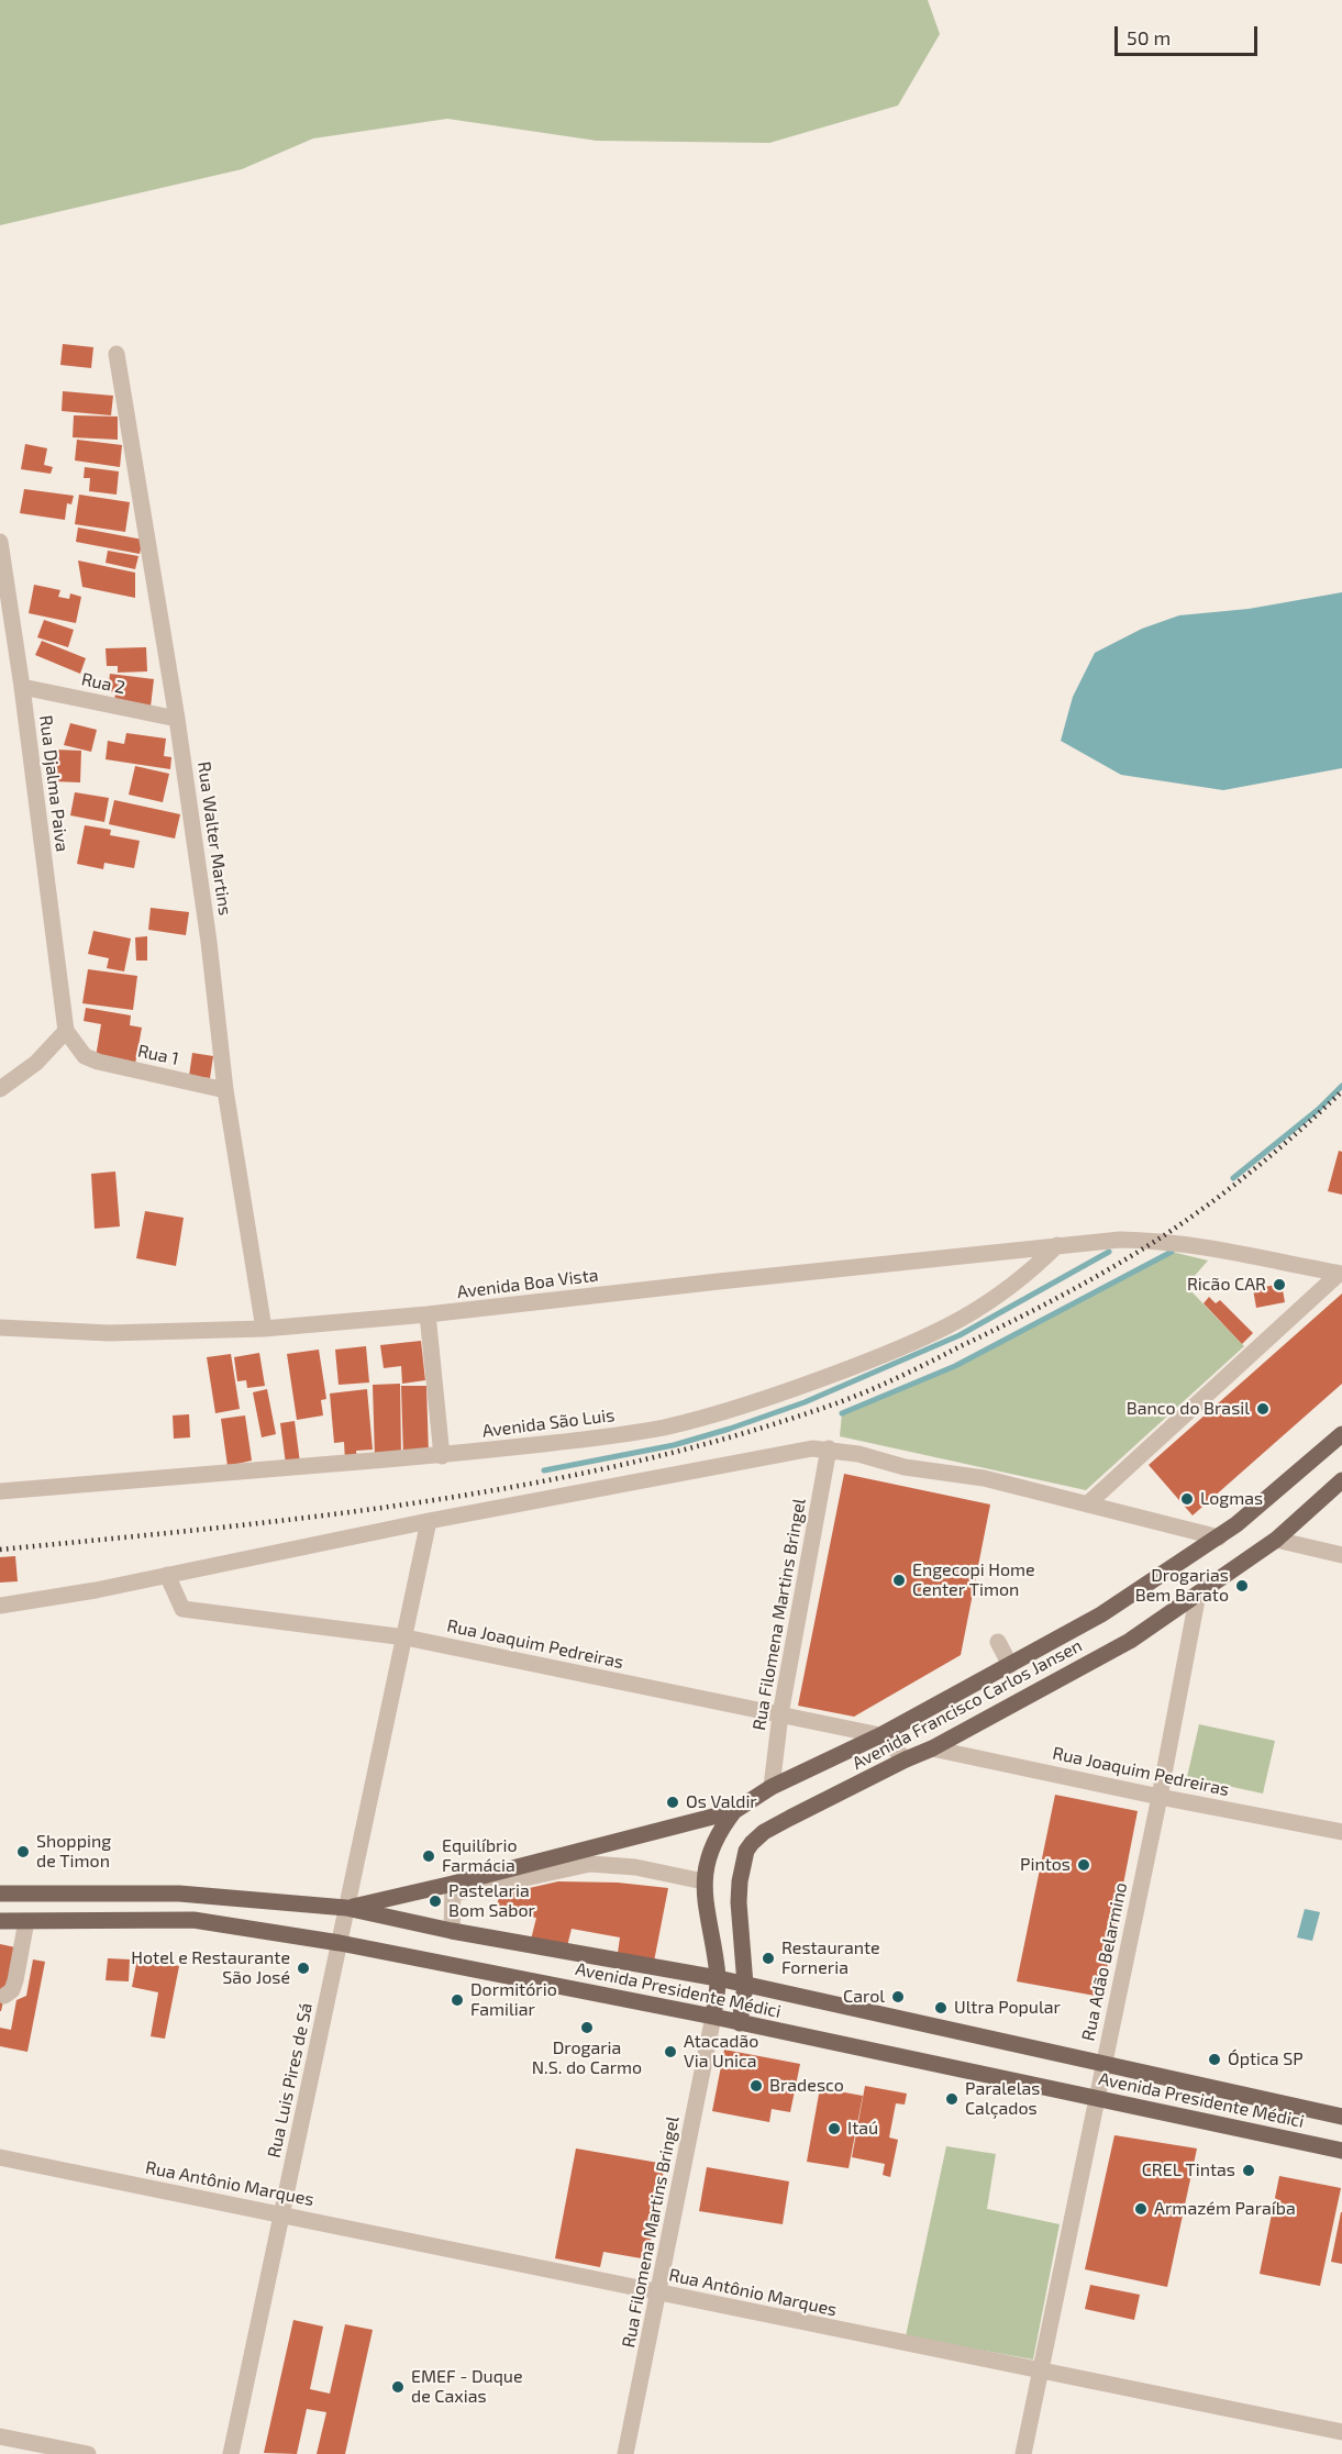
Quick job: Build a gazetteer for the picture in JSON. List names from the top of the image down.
{
  "streets": {
    "main road": ["Avenida Francisco Carlos Jansen", "Avenida Presidente Médici"],
    "street": [
      "Rua 2",
      "Rua Djalma Paiva",
      "Rua Walter Martins",
      "Rua 1",
      "Avenida Boa Vista",
      "Avenida São Luis",
      "Rua Filomena Martins Bringel",
      "Rua Joaquim Pedreiras",
      "Rua Adão Belarmino",
      "Rua Luis Pires de Sá",
      "Rua Antônio Marques"
    ]
  },
  "crossings": [
    ["Rua 2", "Rua Djalma Paiva"],
    ["Rua 2", "Rua Walter Martins"],
    ["Rua Djalma Paiva", "Rua 1"],
    ["Rua Walter Martins", "Rua 1"],
    ["Rua Walter Martins", "Avenida Boa Vista"],
    ["Avenida Boa Vista", "Avenida São Luis"],
    ["Rua Filomena Martins Bringel", "Rua Joaquim Pedreiras"],
    ["Rua Filomena Martins Bringel", "Avenida Francisco Carlos Jansen"],
    ["Rua Filomena Martins Bringel", "Avenida Presidente Médici"],
    ["Rua Filomena Martins Bringel", "Rua Antônio Marques"],
    ["Rua Joaquim Pedreiras", "Avenida Francisco Carlos Jansen"],
    ["Rua Joaquim Pedreiras", "Rua Adão Belarmino"],
    ["Rua Joaquim Pedreiras", "Rua Luis Pires de Sá"],
    ["Avenida Francisco Carlos Jansen", "Rua Adão Belarmino"],
    ["Avenida Francisco Carlos Jansen", "Avenida Presidente Médici"],
    ["Avenida Francisco Carlos Jansen", "Rua Luis Pires de Sá"],
    ["Rua Adão Belarmino", "Avenida Presidente Médici"],
    ["Rua Adão Belarmino", "Rua Antônio Marques"],
    ["Avenida Presidente Médici", "Rua Luis Pires de Sá"],
    ["Rua Luis Pires de Sá", "Rua Antônio Marques"]
  ],
  "places": [
    "Ricão CAR",
    "Banco do Brasil",
    "Logmas",
    "Engecopi Home Center Timon",
    "Drogarias Bem Barato",
    "Os Valdir",
    "Shopping de Timon",
    "Equilíbrio Farmácia",
    "Pintos",
    "Pastelaria Bom Sabor",
    "Restaurante Forneria",
    "Hotel e Restaurante São José",
    "Carol",
    "Dormitório Familiar",
    "Ultra Popular",
    "Drogaria N.S. do Carmo",
    "Atacadão Via Unica",
    "Óptica SP",
    "Bradesco",
    "Paralelas Calçados",
    "Itaú",
    "CREL Tintas",
    "Armazém Paraíba",
    "EMEF - Duque de Caxias"
  ],
  "scale_bar": "50 m"
}
